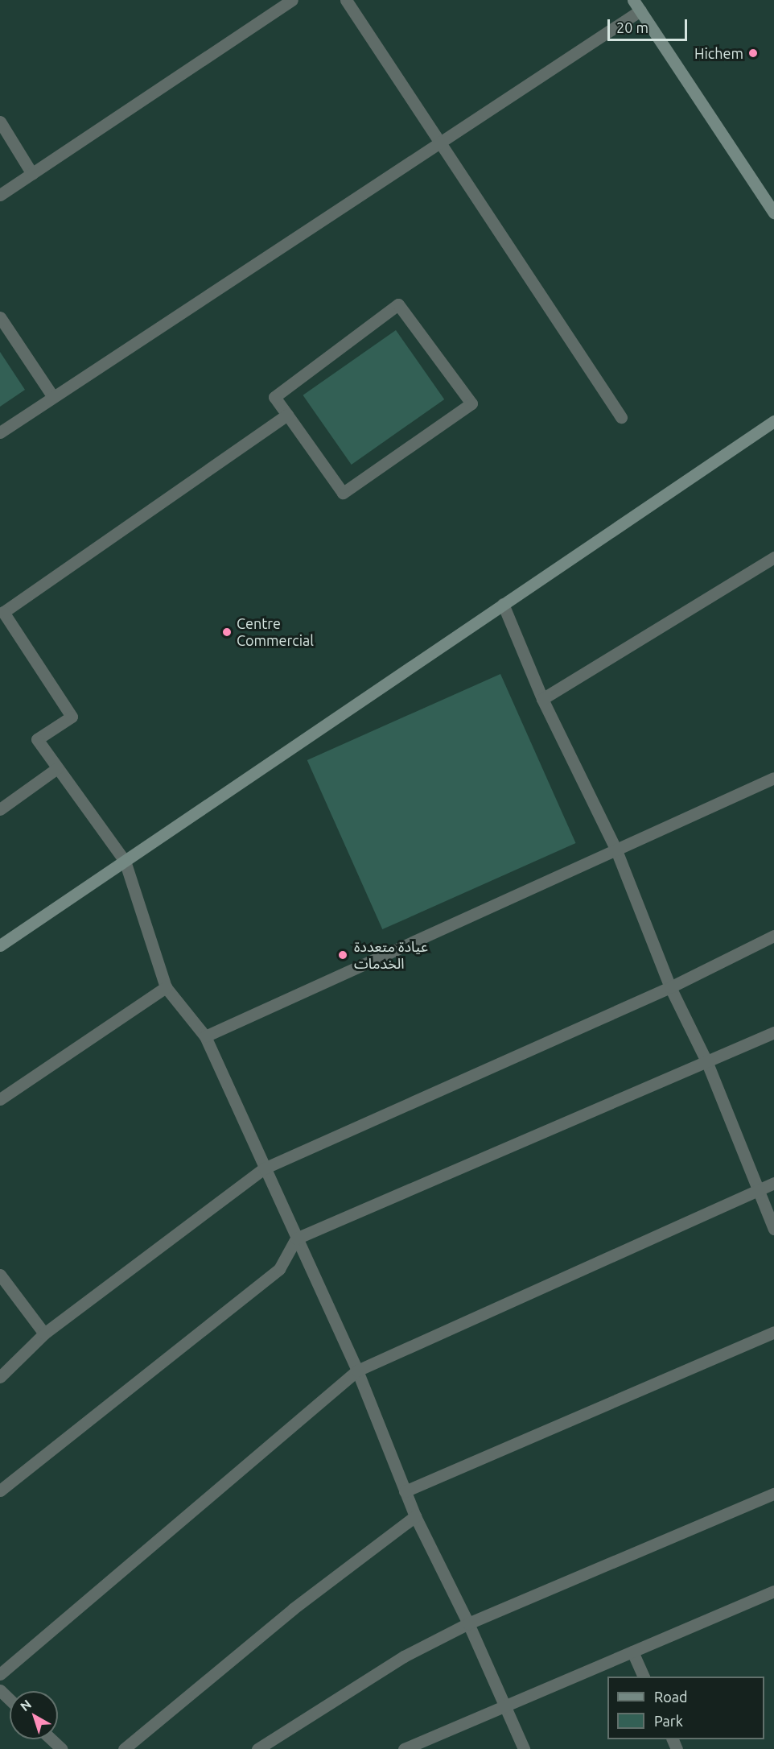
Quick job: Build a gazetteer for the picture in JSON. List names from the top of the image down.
{
  "places": ["Hichem", "Centre Commercial", "عيادة متعددة الخدمات"],
  "legend": ["Road", "Park"],
  "scale_bar": "20 m",
  "north": "top left"
}
